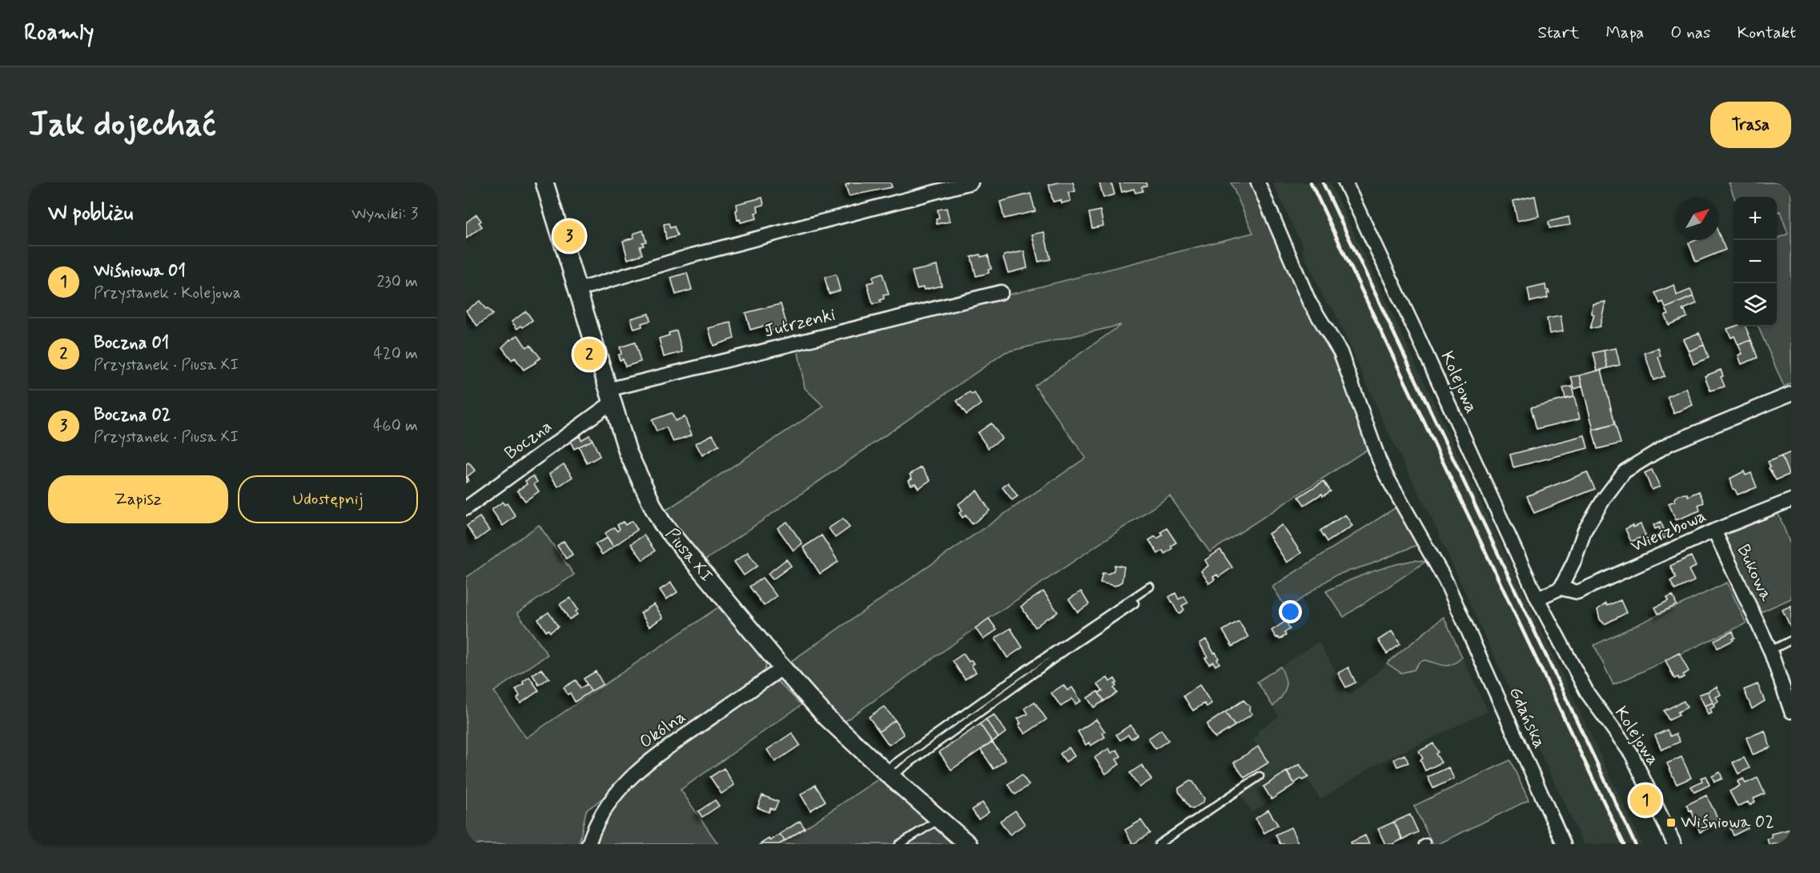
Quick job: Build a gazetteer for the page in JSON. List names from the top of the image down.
{
  "streets": {
    "street": [
      "Jutrzenki",
      "Kolejowa",
      "Boczna",
      "Wierzbowa",
      "Piusa XI",
      "Bukowa",
      "Gdańska",
      "Okólna"
    ]
  },
  "crossings": [
    ["Jutrzenki", "Boczna"],
    ["Jutrzenki", "Piusa XI"],
    ["Boczna", "Piusa XI"],
    ["Wierzbowa", "Bukowa"],
    ["Piusa XI", "Okólna"]
  ],
  "places": {
    "transit": ["Wiśniowa 02"]
  },
  "north": "top right",
  "page": {
    "header": "Roamly",
    "nav": [
      "Start",
      "Mapa",
      "O nas",
      "Kontakt"
    ],
    "buttons": [
      "Trasa",
      ["Zapisz", "Udostępnij"]
    ],
    "title": "Jak dojechać",
    "heading": ["W pobliżu", "Wyniki: 3"],
    "map_buttons": ["+", "−"],
    "pins": ["3", "2", "1"],
    "list": [
      {
        "mark": "1",
        "name": "Wiśniowa 01",
        "note": "Przystanek · Kolejowa",
        "value": "230 m"
      },
      {
        "mark": "2",
        "name": "Boczna 01",
        "note": "Przystanek · Piusa XI",
        "value": "420 m"
      },
      {
        "mark": "3",
        "name": "Boczna 02",
        "note": "Przystanek · Piusa XI",
        "value": "460 m"
      }
    ]
  }
}
